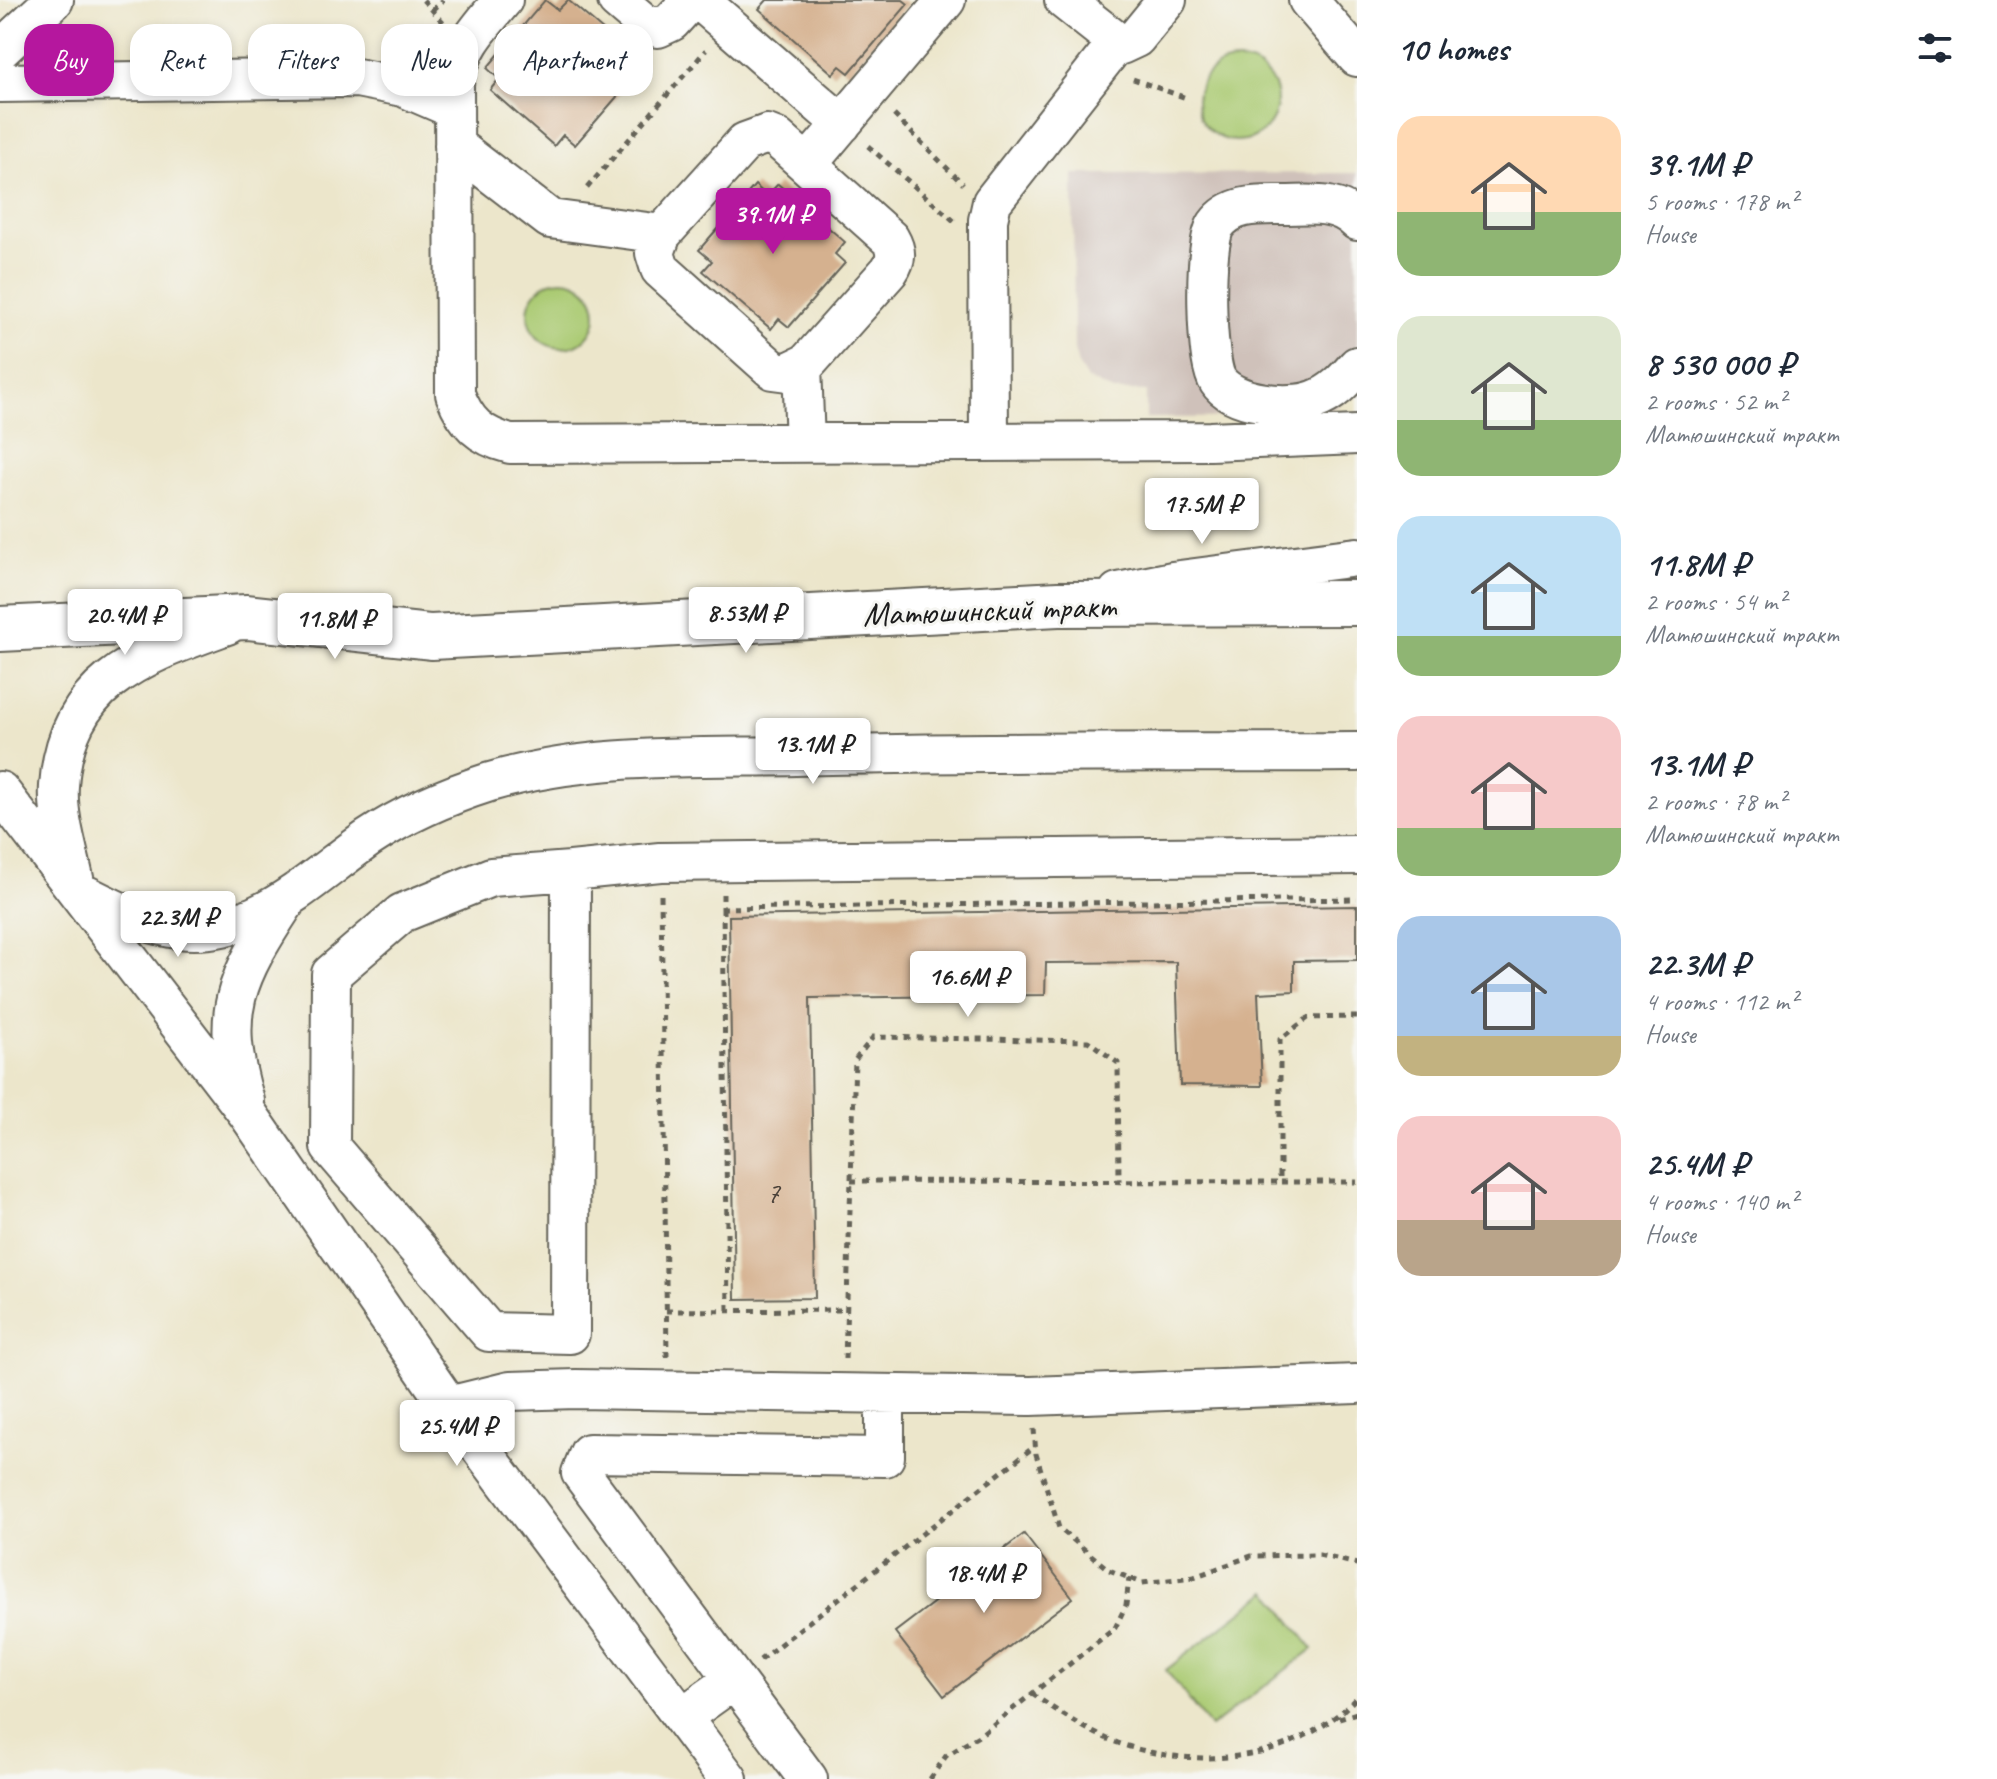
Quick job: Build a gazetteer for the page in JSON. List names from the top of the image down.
{
  "streets": {
    "main road": ["Матюшинский тракт"]
  },
  "house_numbers": ["7"],
  "page": {
    "heading": "10 homes",
    "chip": [
      "Buy",
      "Rent",
      "Filters",
      "New",
      "Apartment"
    ],
    "list": [
      {
        "name": "39.1M ₽",
        "note": "5 rooms · 178 m² · House"
      },
      {
        "name": "8 530 000 ₽",
        "note": "2 rooms · 52 m² · Матюшинский тракт"
      },
      {
        "name": "11.8M ₽",
        "note": "2 rooms · 54 m² · Матюшинский тракт"
      },
      {
        "name": "13.1M ₽",
        "note": "2 rooms · 78 m² · Матюшинский тракт"
      },
      {
        "name": "22.3M ₽",
        "note": "4 rooms · 112 m² · House"
      },
      {
        "name": "25.4M ₽",
        "note": "4 rooms · 140 m² · House"
      }
    ],
    "price": [
      "39.1M ₽",
      "17.5M ₽",
      "8.53M ₽",
      "20.4M ₽",
      "11.8M ₽",
      "13.1M ₽",
      "22.3M ₽",
      "16.6M ₽",
      "25.4M ₽",
      "18.4M ₽"
    ]
  }
}
